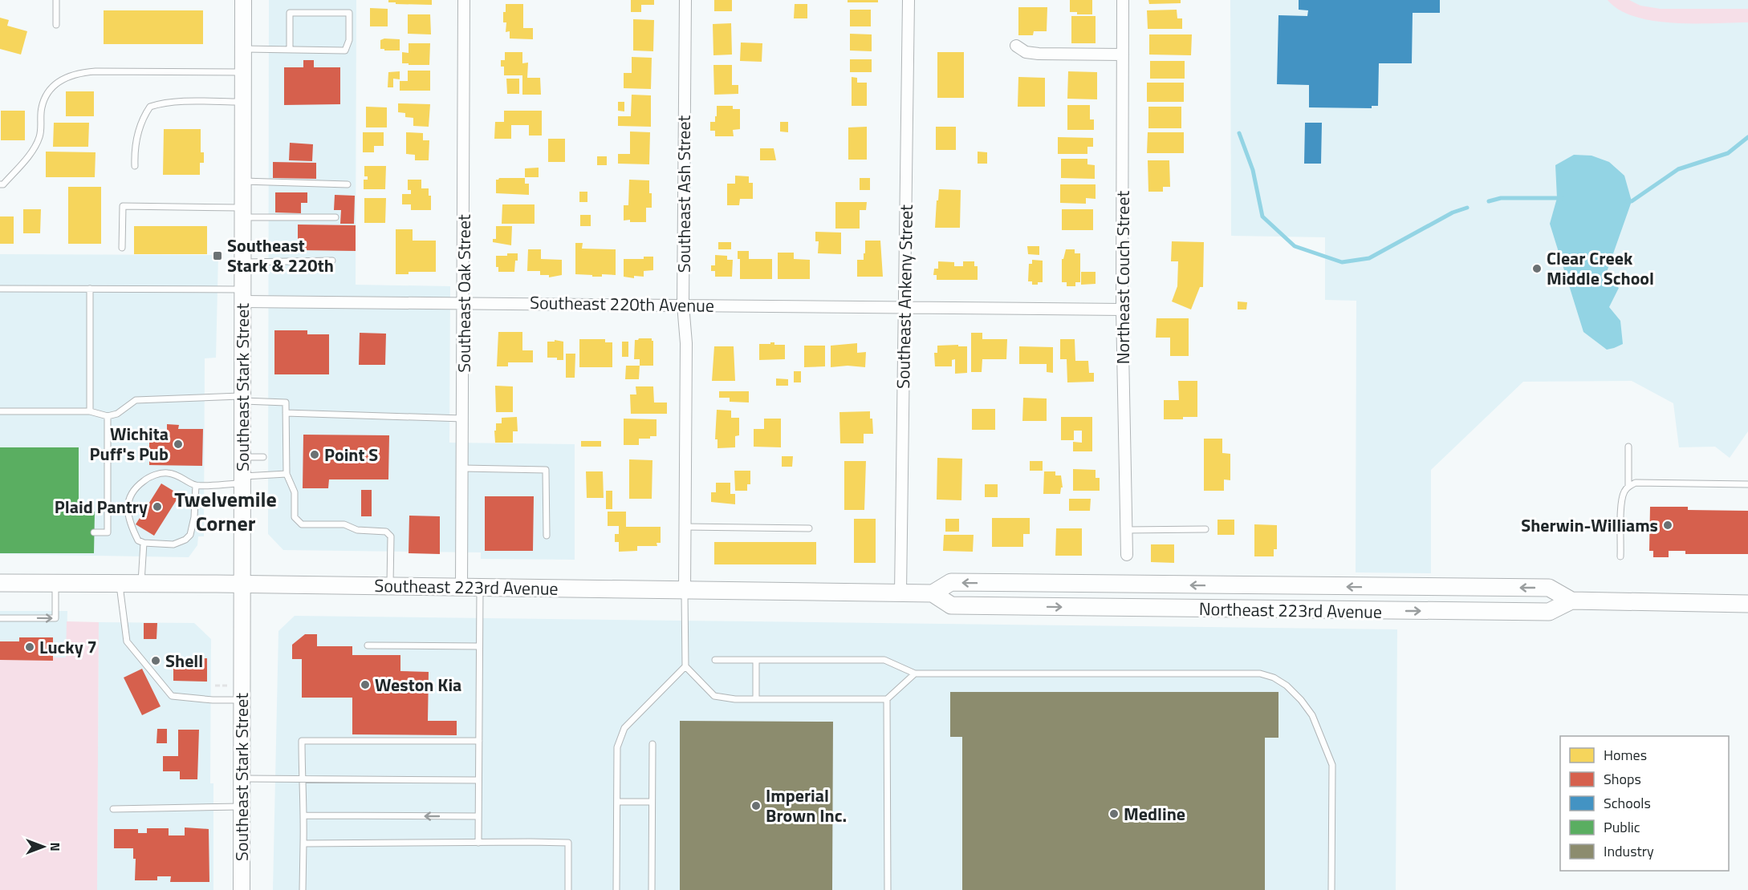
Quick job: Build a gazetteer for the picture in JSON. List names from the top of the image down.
{
  "streets": {
    "main road": ["Southeast Stark Street", "Southeast 223rd Avenue", "Northeast 223rd Avenue"],
    "street": [
      "Southeast Ash Street",
      "Northeast Couch Street",
      "Southeast Oak Street",
      "Southeast Ankeny Street",
      "Southeast 220th Avenue"
    ]
  },
  "crossings": [
    ["Southeast Ash Street", "Southeast 220th Avenue"],
    ["Southeast Ash Street", "Southeast 223rd Avenue"],
    ["Northeast Couch Street", "Southeast 220th Avenue"],
    ["Southeast Oak Street", "Southeast 220th Avenue"],
    ["Southeast Oak Street", "Southeast 223rd Avenue"],
    ["Southeast Ankeny Street", "Southeast 220th Avenue"],
    ["Southeast Ankeny Street", "Southeast 223rd Avenue"],
    ["Southeast 220th Avenue", "Southeast Stark Street"],
    ["Southeast Stark Street", "Southeast 223rd Avenue"],
    ["Southeast 223rd Avenue", "Northeast 223rd Avenue"]
  ],
  "districts": ["Twelvemile Corner"],
  "places": {
    "transit": ["Southeast Stark & 220th"],
    "other": [
      "Clear Creek Middle School",
      "Wichita Puff's Pub",
      "Point S",
      "Plaid Pantry",
      "Sherwin-Williams",
      "Lucky 7",
      "Shell",
      "Weston Kia",
      "Imperial Brown Inc.",
      "Medline"
    ]
  },
  "legend": [
    "Homes",
    "Shops",
    "Schools",
    "Public",
    "Industry"
  ],
  "north": "right"
}
